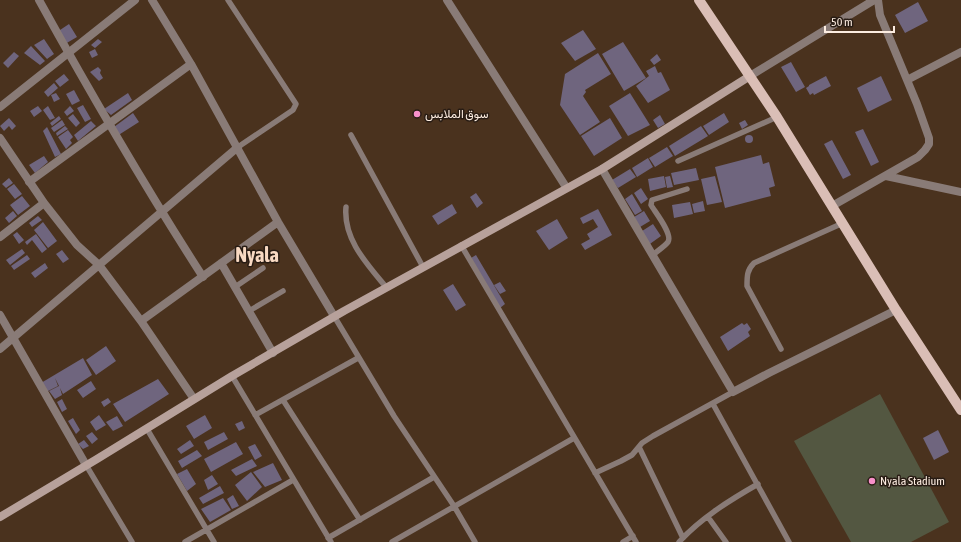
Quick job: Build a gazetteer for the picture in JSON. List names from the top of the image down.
{
  "districts": ["Nyala"],
  "places": ["سوق الملابس", "Nyala Stadium"],
  "scale_bar": "50 m"
}
